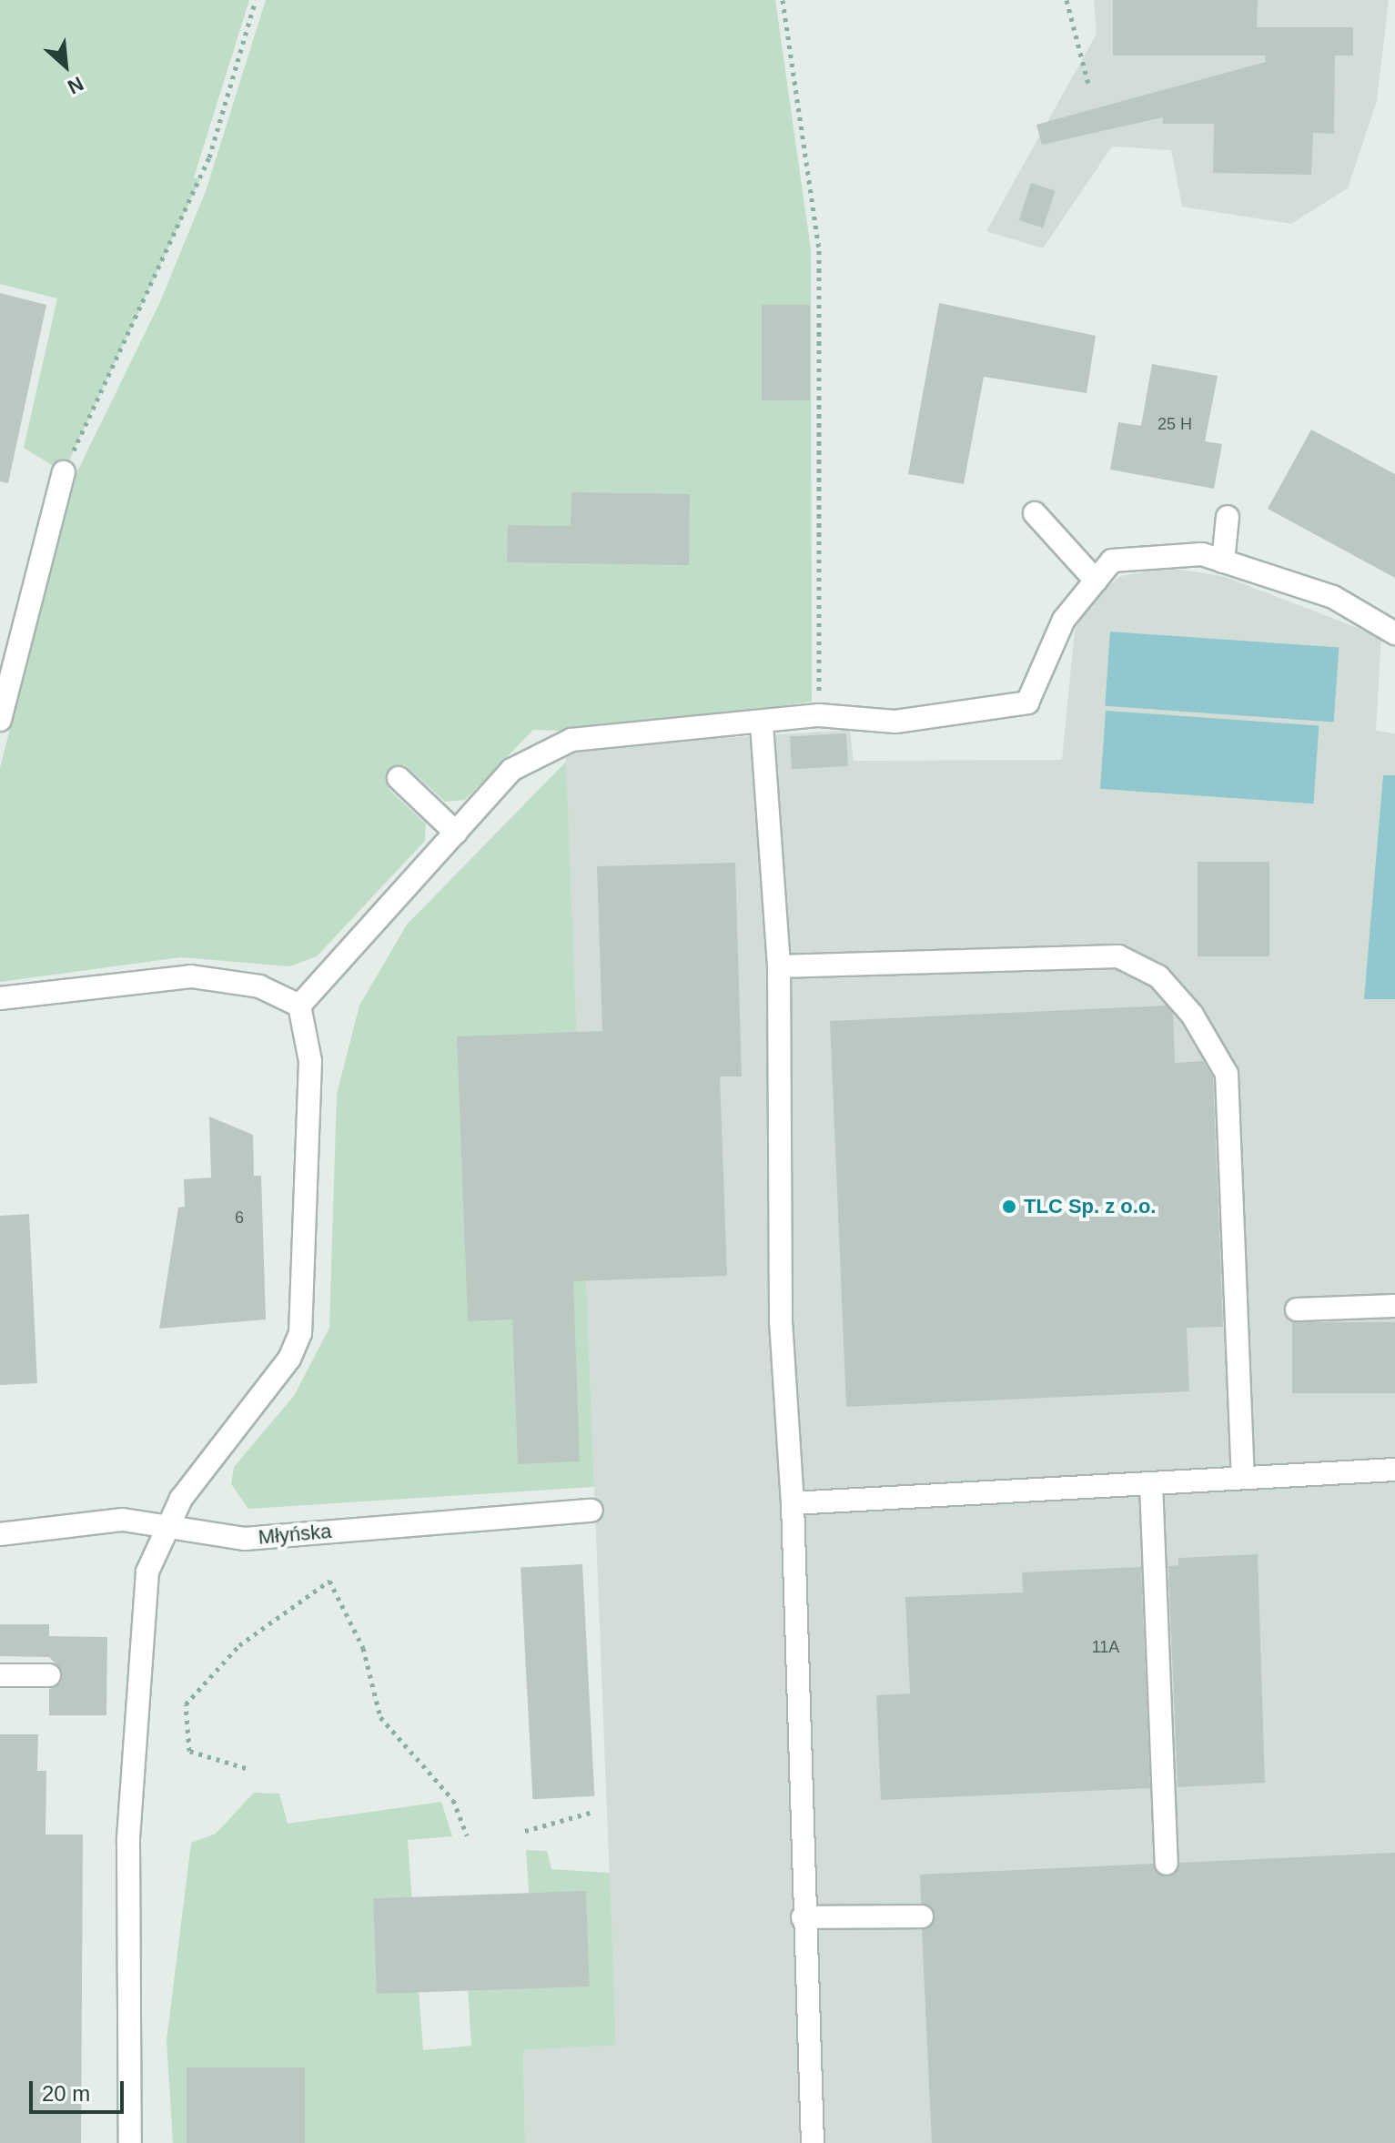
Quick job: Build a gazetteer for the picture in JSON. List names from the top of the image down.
{
  "streets": {
    "street": ["Młyńska"]
  },
  "places": ["TLC Sp. z o.o."],
  "house_numbers": ["25 H", "6", "11A"],
  "scale_bar": "20 m",
  "north": "bottom right"
}
